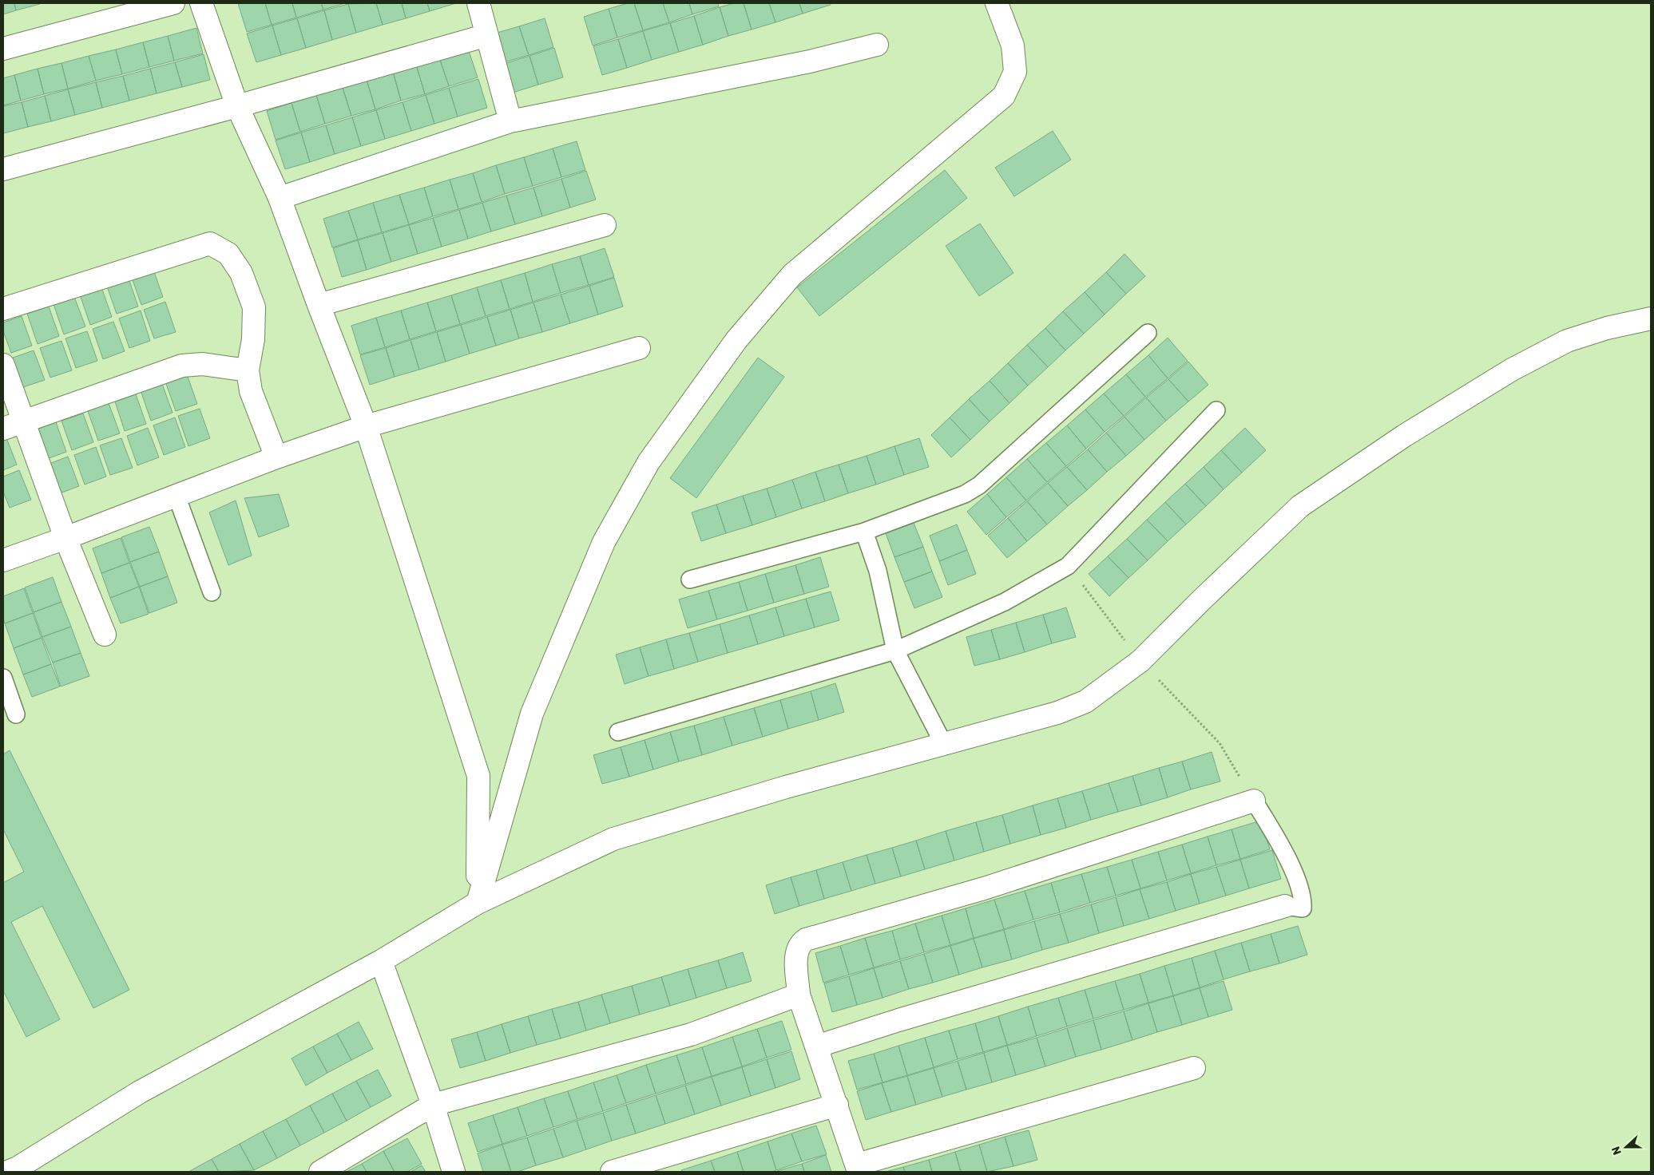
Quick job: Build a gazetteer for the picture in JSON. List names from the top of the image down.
{
  "north": "left"
}
